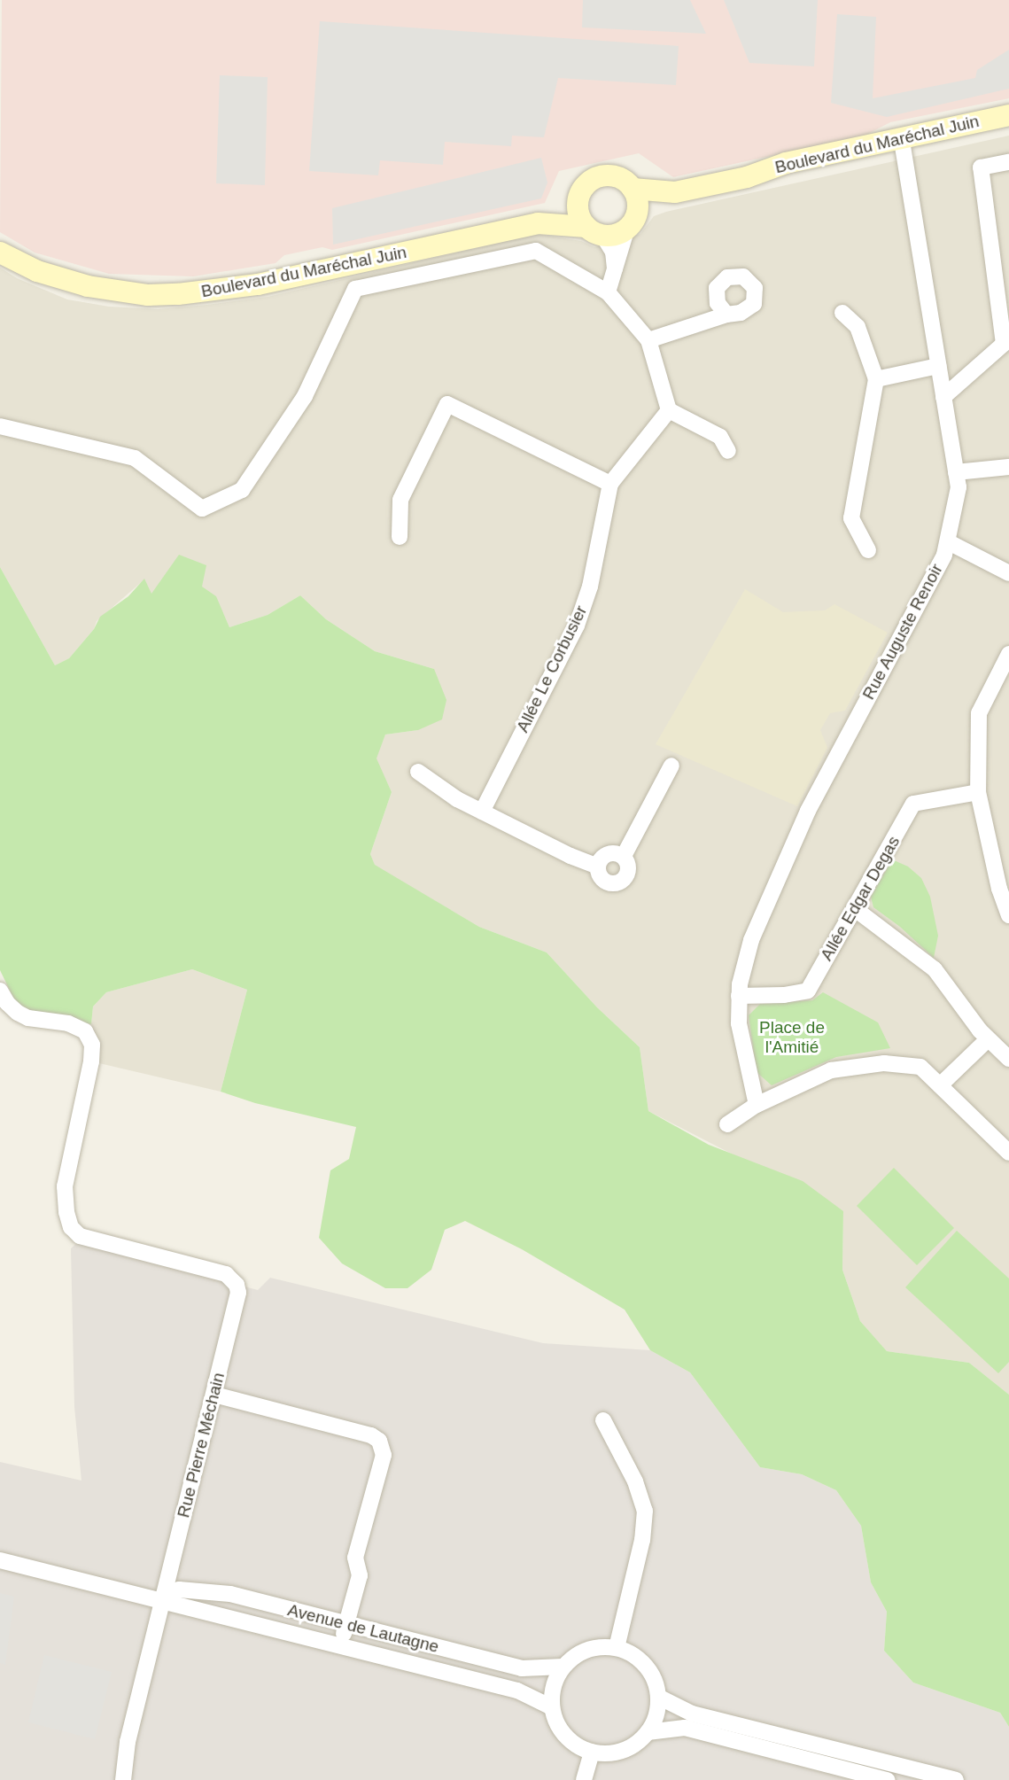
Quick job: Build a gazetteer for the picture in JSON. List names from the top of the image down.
{
  "streets": {
    "main road": ["Boulevard du Maréchal Juin"],
    "street": [
      "Rue Auguste Renoir",
      "Allée Le Corbusier",
      "Allée Edgar Degas",
      "Rue Pierre Méchain",
      "Avenue de Lautagne"
    ]
  },
  "crossings": [
    ["Boulevard du Maréchal Juin", "Rue Auguste Renoir"],
    ["Rue Auguste Renoir", "Allée Edgar Degas"],
    ["Rue Pierre Méchain", "Avenue de Lautagne"]
  ],
  "parks": ["Place de l'Amitié"]
}
